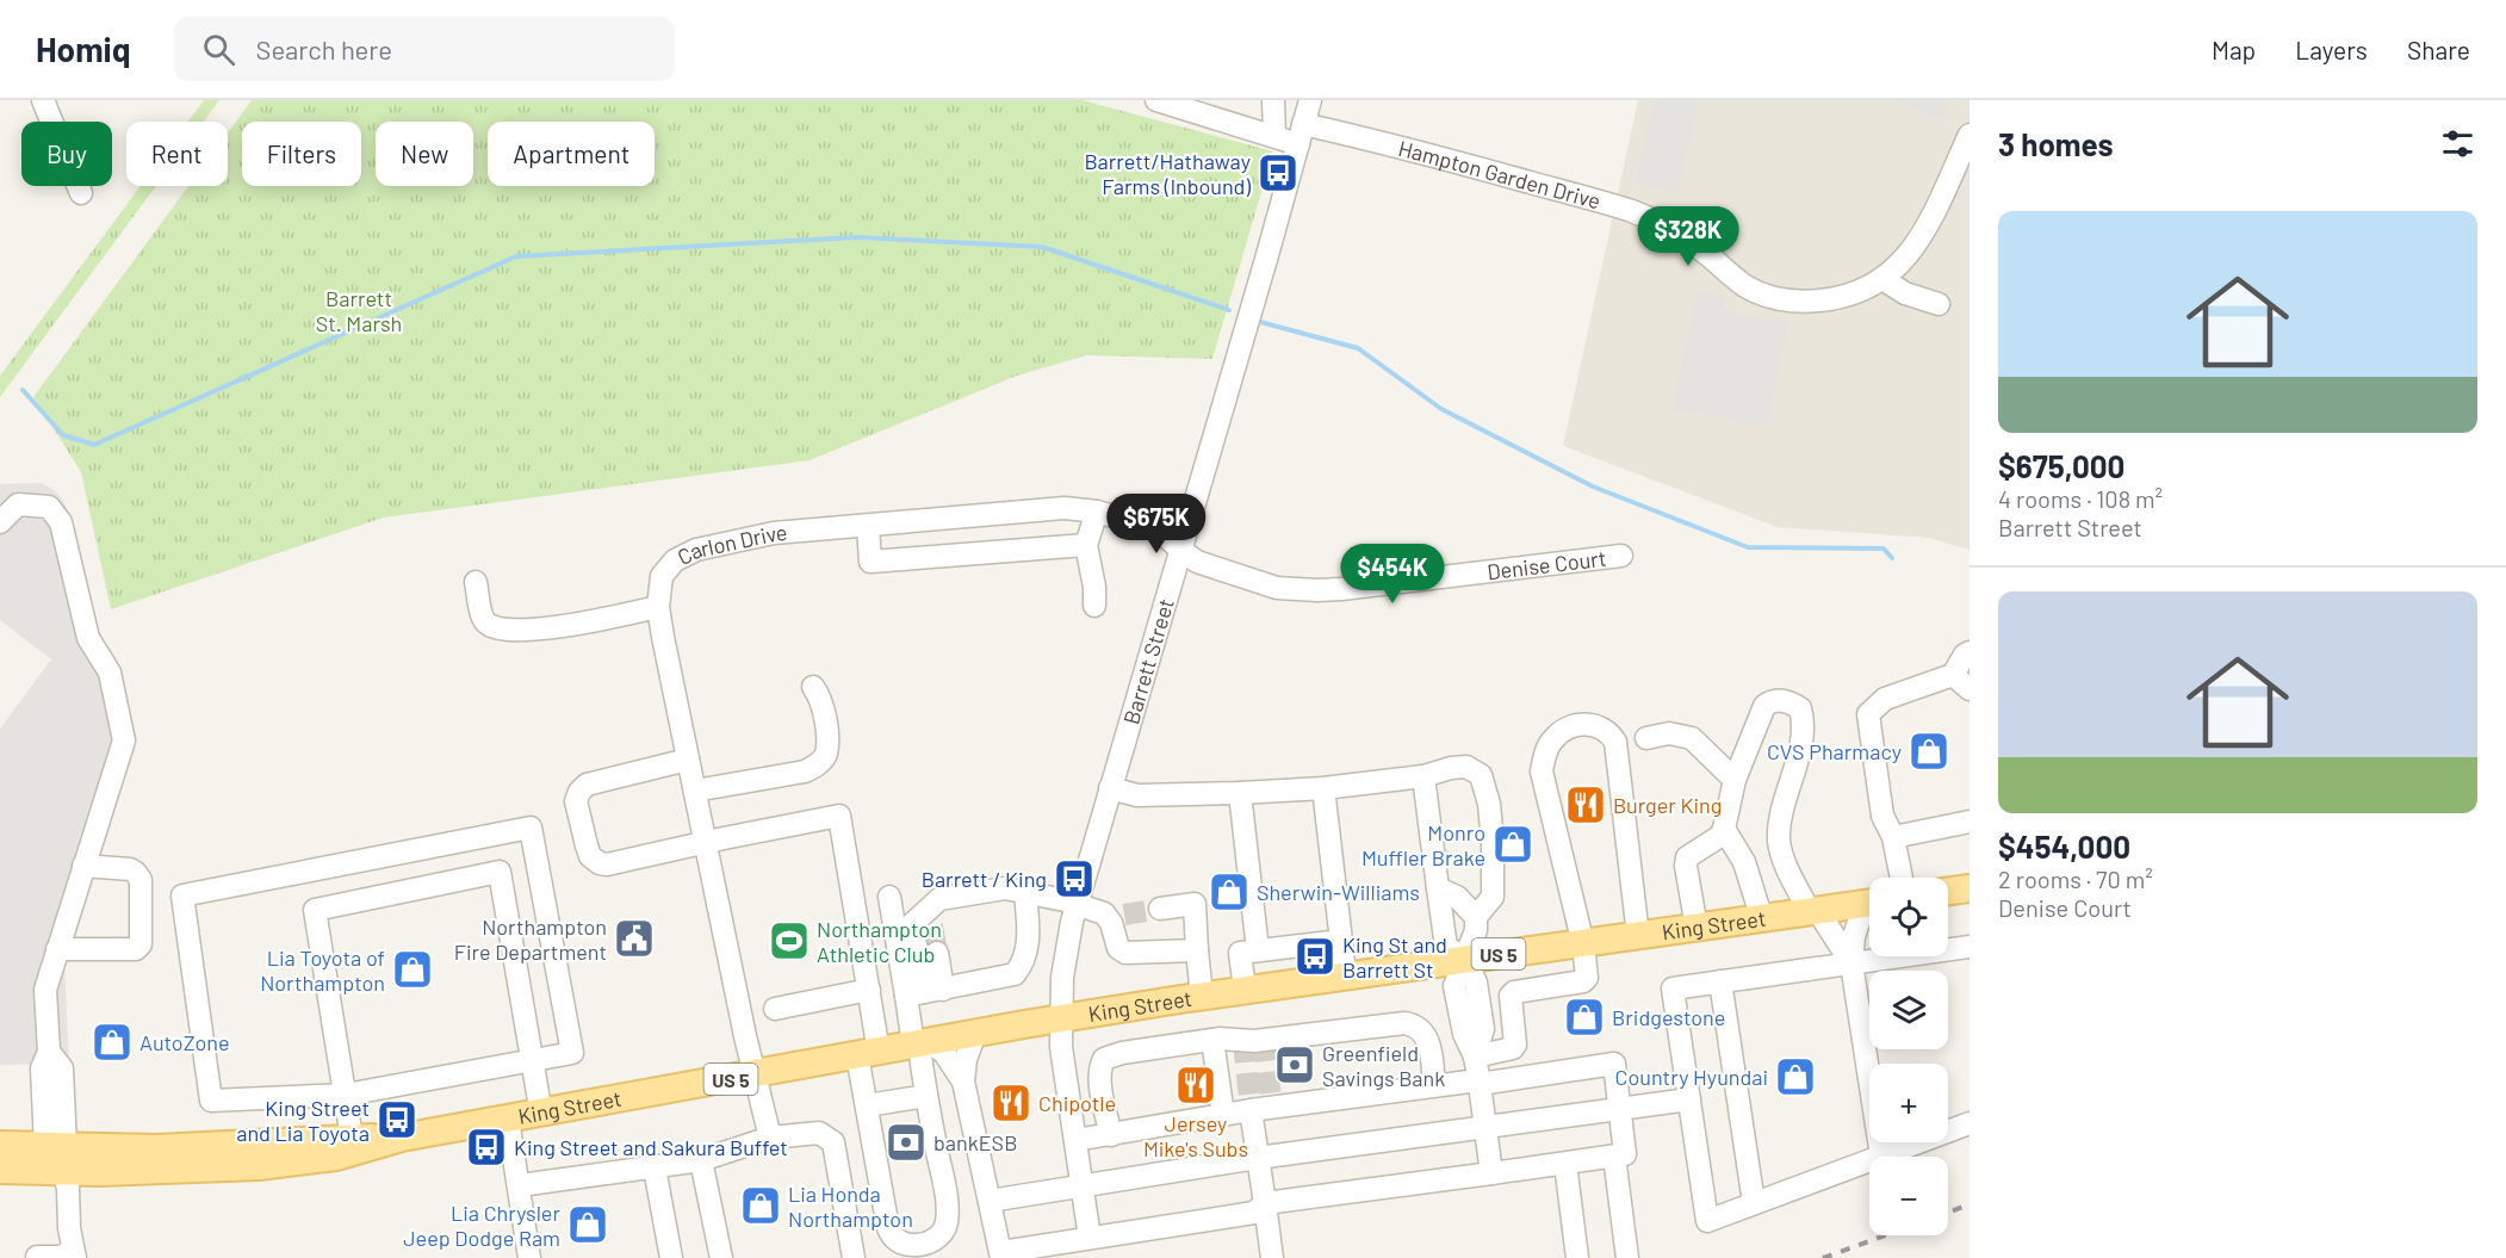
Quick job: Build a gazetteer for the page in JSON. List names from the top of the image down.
{
  "streets": {
    "main road": ["King Street", "US 5"],
    "street": [
      "Hampton Garden Drive",
      "Carlon Drive",
      "Denise Court",
      "Barrett Street"
    ]
  },
  "crossings": [
    ["Hampton Garden Drive", "Barrett Street"],
    ["Carlon Drive", "Denise Court"],
    ["Carlon Drive", "Barrett Street"],
    ["Carlon Drive", "King Street"],
    ["Denise Court", "Barrett Street"],
    ["Barrett Street", "King Street"]
  ],
  "parks": ["Barrett St. Marsh"],
  "places": {
    "bus stop": [
      "Barrett/Hathaway Farms (Inbound)",
      "Barrett / King",
      "King St and Barrett St",
      "King Street and Lia Toyota",
      "King Street and Sakura Buffet"
    ],
    "shop": [
      "CVS Pharmacy",
      "Monro Muffler Brake",
      "Sherwin-Williams",
      "Lia Toyota of Northampton",
      "Bridgestone",
      "AutoZone",
      "Country Hyundai",
      "Lia Honda Northampton",
      "Lia Chrysler Jeep Dodge Ram"
    ],
    "restaurant": ["Burger King", "Jersey Mike's Subs", "Chipotle"],
    "public building": ["Northampton Fire Department"],
    "sports": ["Northampton Athletic Club"],
    "bank": ["Greenfield Savings Bank", "bankESB"]
  },
  "page": {
    "header": "Homiq",
    "search": "Search here",
    "nav": ["Map", "Layers", "Share"],
    "heading": "3 homes",
    "chip": [
      "Buy",
      "Rent",
      "Filters",
      "New",
      "Apartment"
    ],
    "list": [
      {
        "name": "$675,000",
        "note": "4 rooms · 108 m² · Barrett Street"
      },
      {
        "name": "$454,000",
        "note": "2 rooms · 70 m² · Denise Court"
      }
    ],
    "price": ["$328K", "$675K", "$454K"],
    "map_buttons": ["+", "−"]
  }
}
